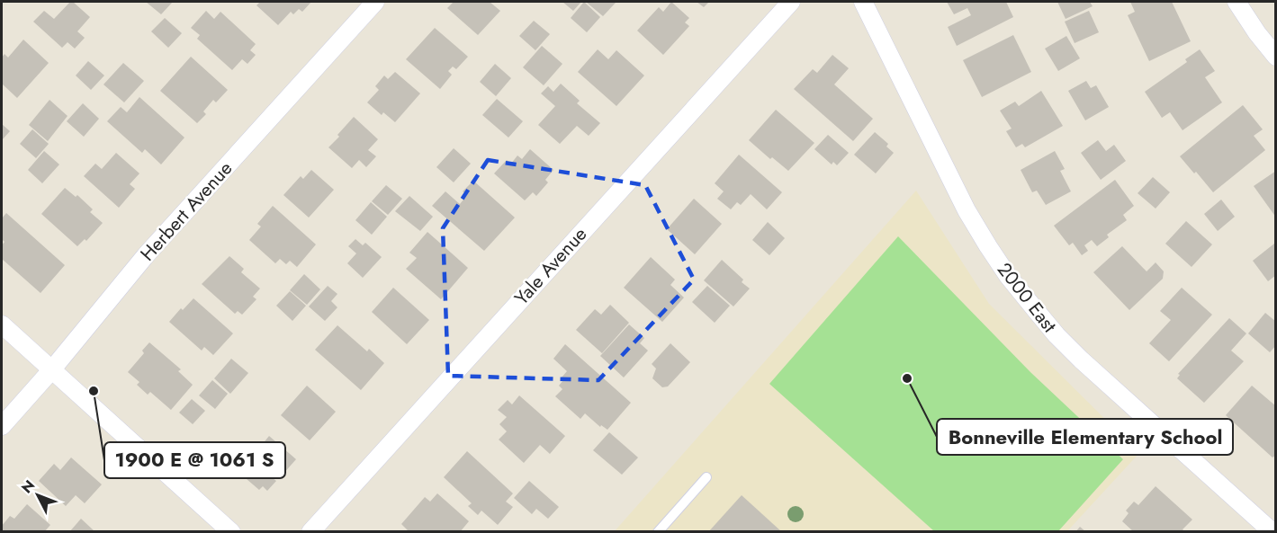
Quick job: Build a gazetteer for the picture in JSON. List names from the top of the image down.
{
  "streets": {
    "street": ["Herbert Avenue", "Yale Avenue", "2000 East"]
  },
  "places": ["Bonneville Elementary School", "1900 E @ 1061 S"],
  "north": "top left"
}
